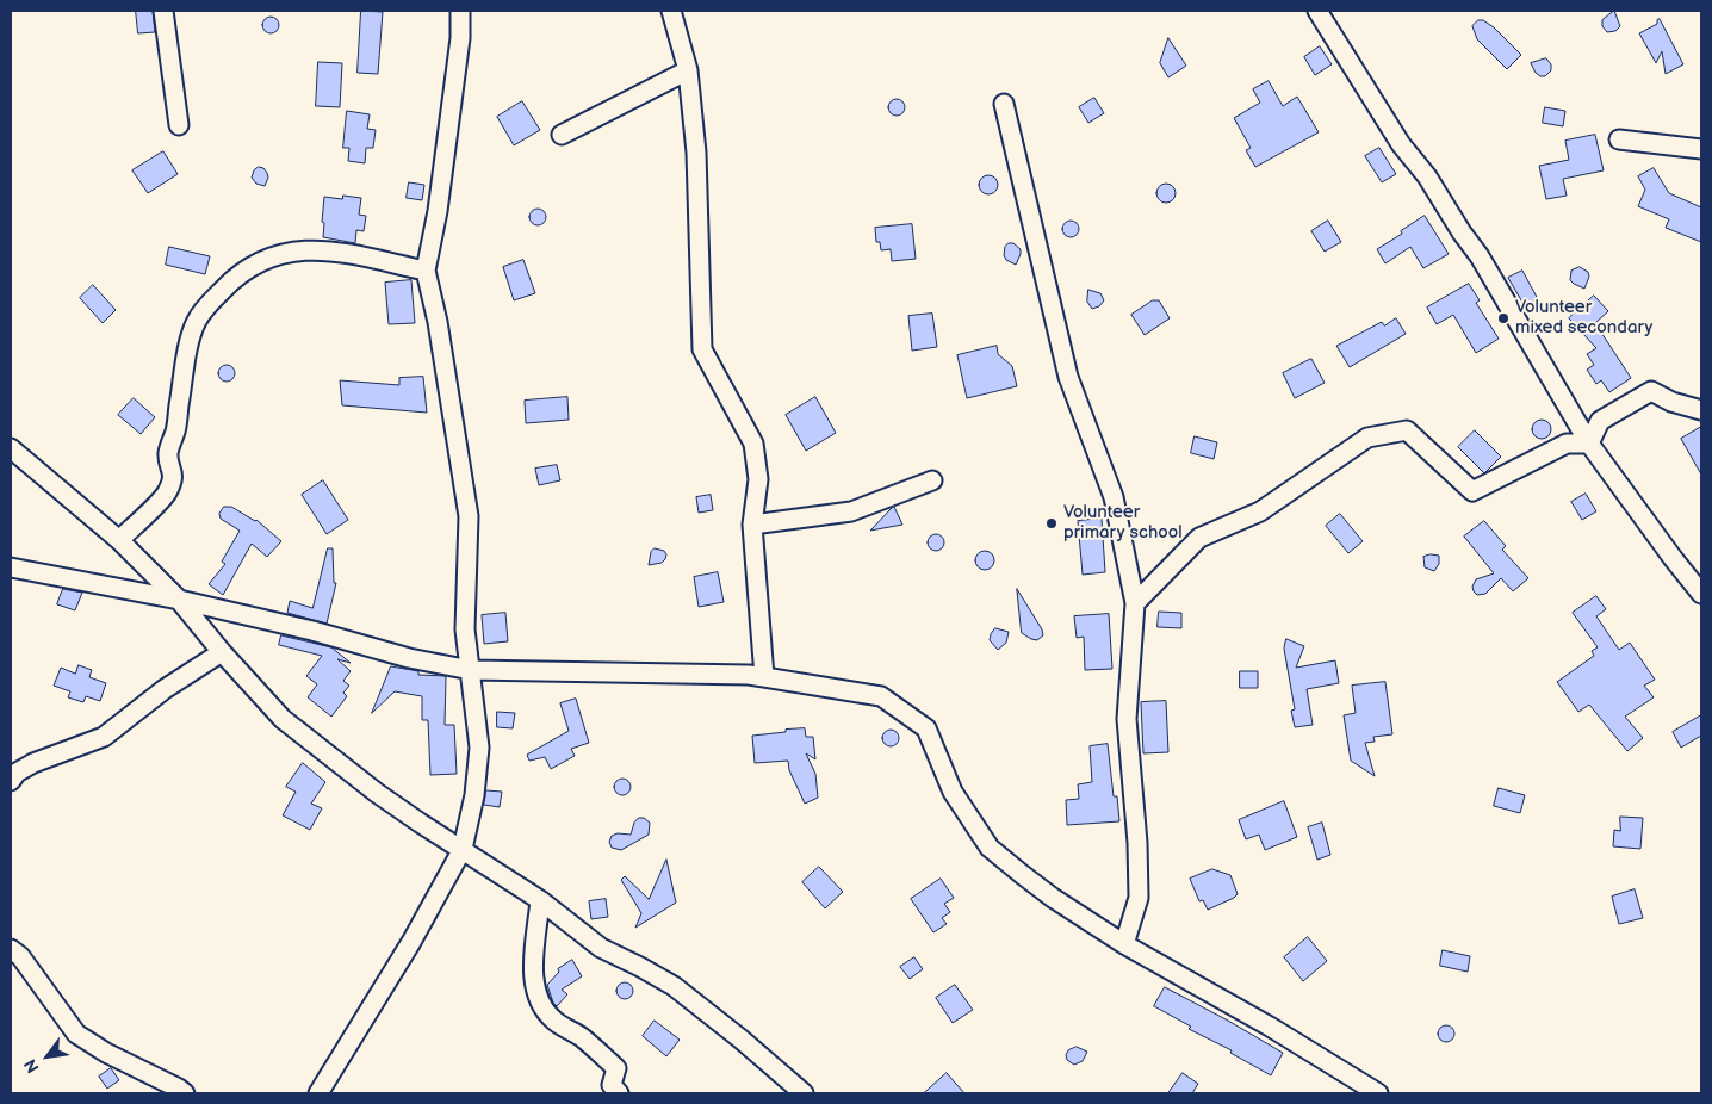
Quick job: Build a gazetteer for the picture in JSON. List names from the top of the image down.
{
  "places": ["Volunteer mixed secondary", "Volunteer primary school"],
  "north": "bottom left"
}
